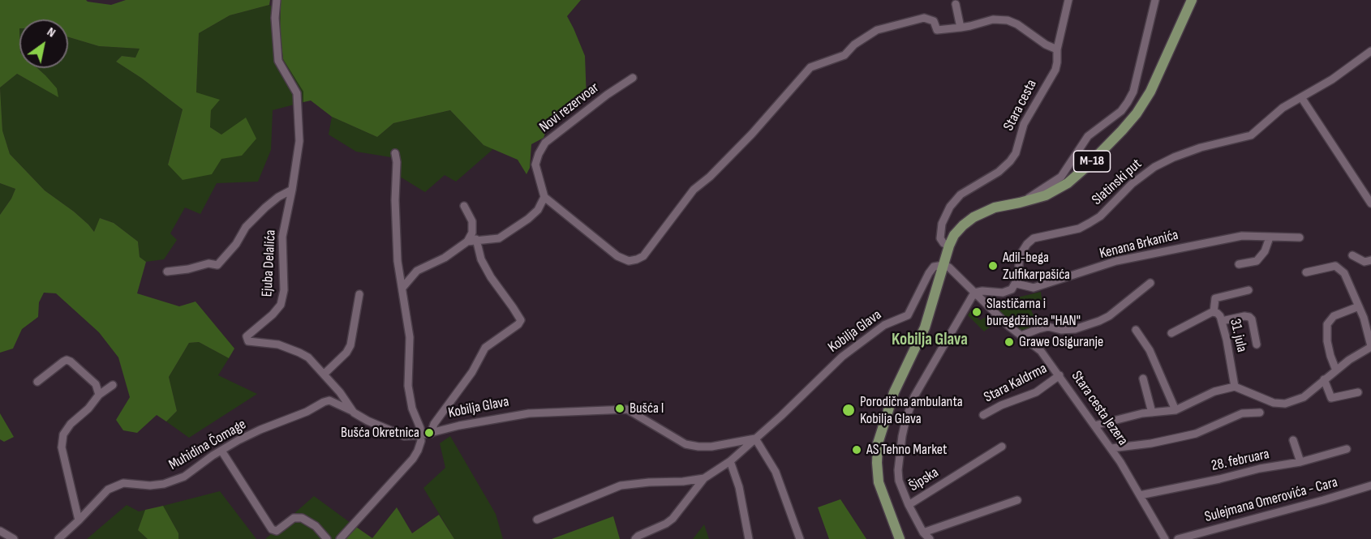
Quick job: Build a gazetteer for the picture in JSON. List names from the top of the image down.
{
  "streets": {
    "main road": ["M-18"],
    "street": [
      "Stara cesta",
      "Novi rezervoar",
      "Slatinski put",
      "Kenana Brkanića",
      "Ejuba Delalića",
      "Kobilja Glava",
      "31. jula",
      "Stara Kaldrma",
      "Stara cesta Jezera",
      "Muhidina Čomage",
      "28. februara",
      "Šipska",
      "Sulejmana Omerovića - Cara"
    ]
  },
  "crossings": [
    ["Stara cesta", "M-18"],
    ["M-18", "Kobilja Glava"],
    ["M-18", "Stara cesta Jezera"],
    ["Slatinski put", "Kenana Brkanića"],
    ["Ejuba Delalića", "Kobilja Glava"],
    ["Ejuba Delalića", "Muhidina Čomage"],
    ["Kobilja Glava", "Stara cesta Jezera"],
    ["Stara Kaldrma", "Stara cesta Jezera"],
    ["Stara cesta Jezera", "28. februara"],
    ["Stara cesta Jezera", "Šipska"]
  ],
  "districts": ["Kobilja Glava"],
  "places": [
    "Adil-bega Zulfikarpašića",
    "Slastičarna i buregdžinica \"HAN\"",
    "Grawe Osiguranje",
    "Bušća I",
    "Porodična ambulanta Kobilja Glava",
    "Bušća Okretnica",
    "AS Tehno Market"
  ],
  "north": "top right"
}
